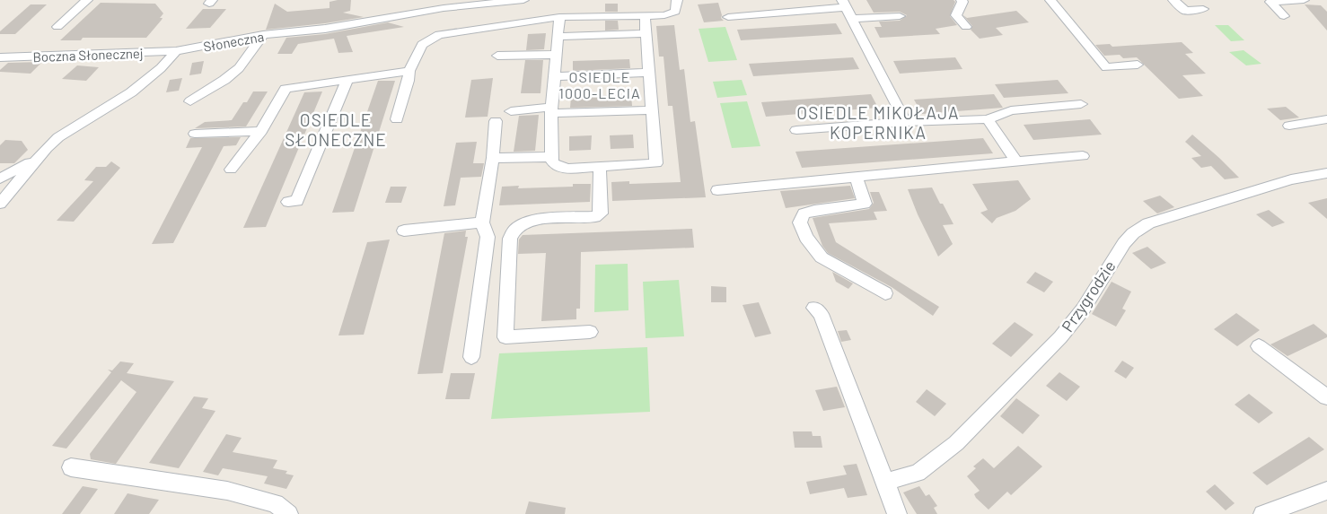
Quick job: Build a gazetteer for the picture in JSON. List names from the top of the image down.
{
  "streets": {
    "street": ["Słoneczna", "Boczna Słonecznej", "Przygrodzie"]
  },
  "crossings": [
    ["Słoneczna", "Boczna Słonecznej"]
  ],
  "districts": ["OSIEDLE 1000-LECIA", "OSIEDLE MIKOŁAJA KOPERNIKA", "OSIEDLE SŁONECZNE"]
}
